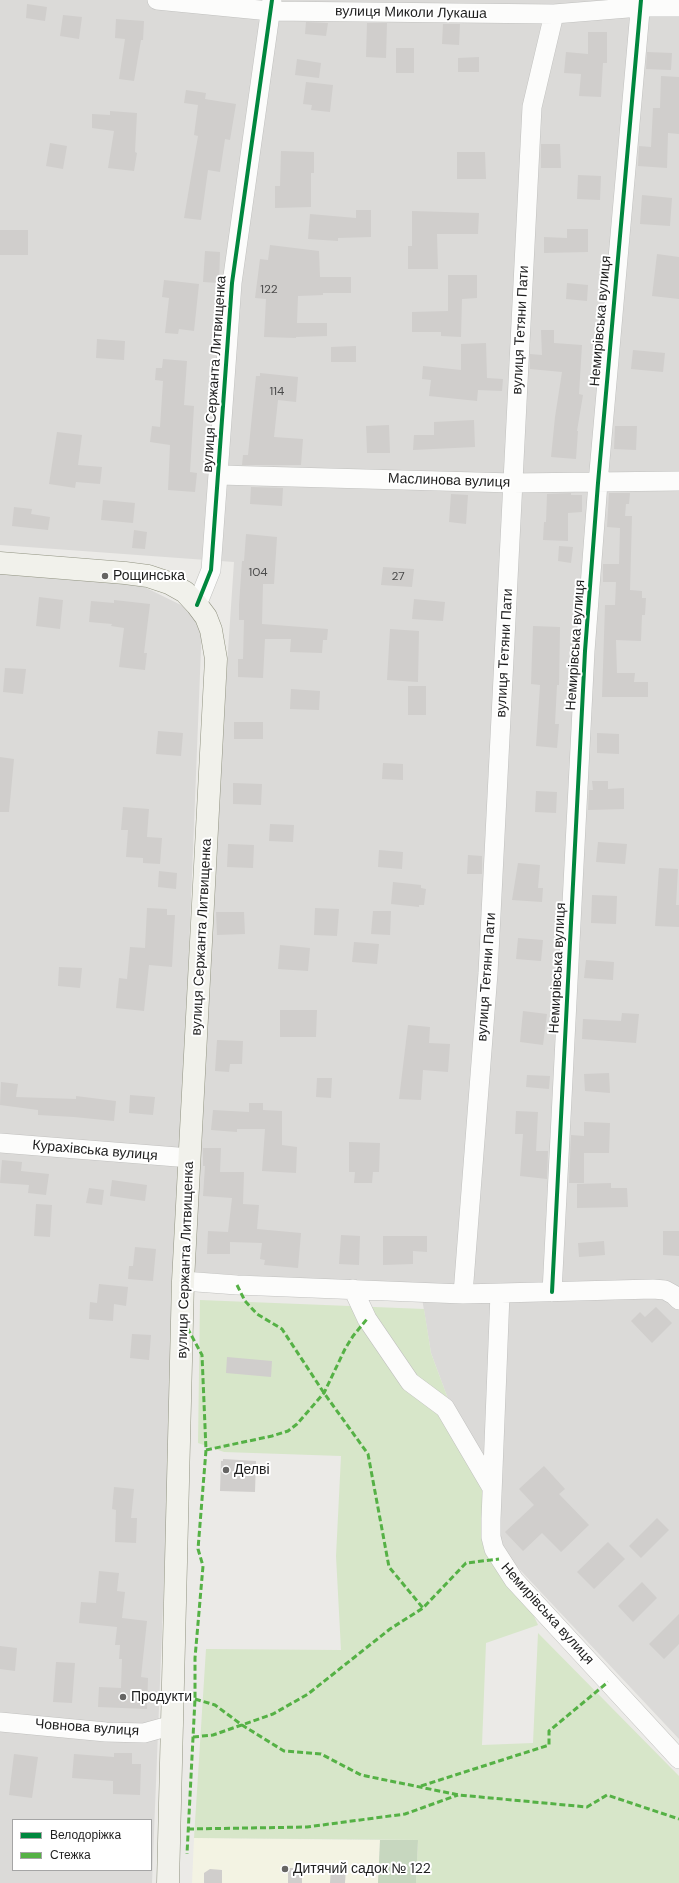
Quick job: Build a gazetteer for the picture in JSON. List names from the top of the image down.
{
  "streets": {
    "main road": ["вулиця Сержанта Литвищенка"],
    "street": [
      "вулиця Миколи Лукаша",
      "Немирівська вулиця",
      "вулиця Тетяни Пати",
      "Маслинова вулиця",
      "Курахівська вулиця",
      "Човнова вулиця"
    ]
  },
  "crossings": [
    ["вулиця Миколи Лукаша", "Немирівська вулиця"],
    ["вулиця Миколи Лукаша", "вулиця Тетяни Пати"],
    ["вулиця Миколи Лукаша", "вулиця Сержанта Литвищенка"],
    ["Немирівська вулиця", "Маслинова вулиця"],
    ["вулиця Тетяни Пати", "Маслинова вулиця"],
    ["вулиця Сержанта Литвищенка", "Маслинова вулиця"],
    ["вулиця Сержанта Литвищенка", "Курахівська вулиця"],
    ["вулиця Сержанта Литвищенка", "Човнова вулиця"]
  ],
  "places": [
    "Рощинська",
    "Делві",
    "Продукти",
    "Дитячий садок № 122"
  ],
  "house_numbers": [
    "122",
    "114",
    "104",
    "27"
  ],
  "legend": ["Велодоріжка", "Стежка"]
}
